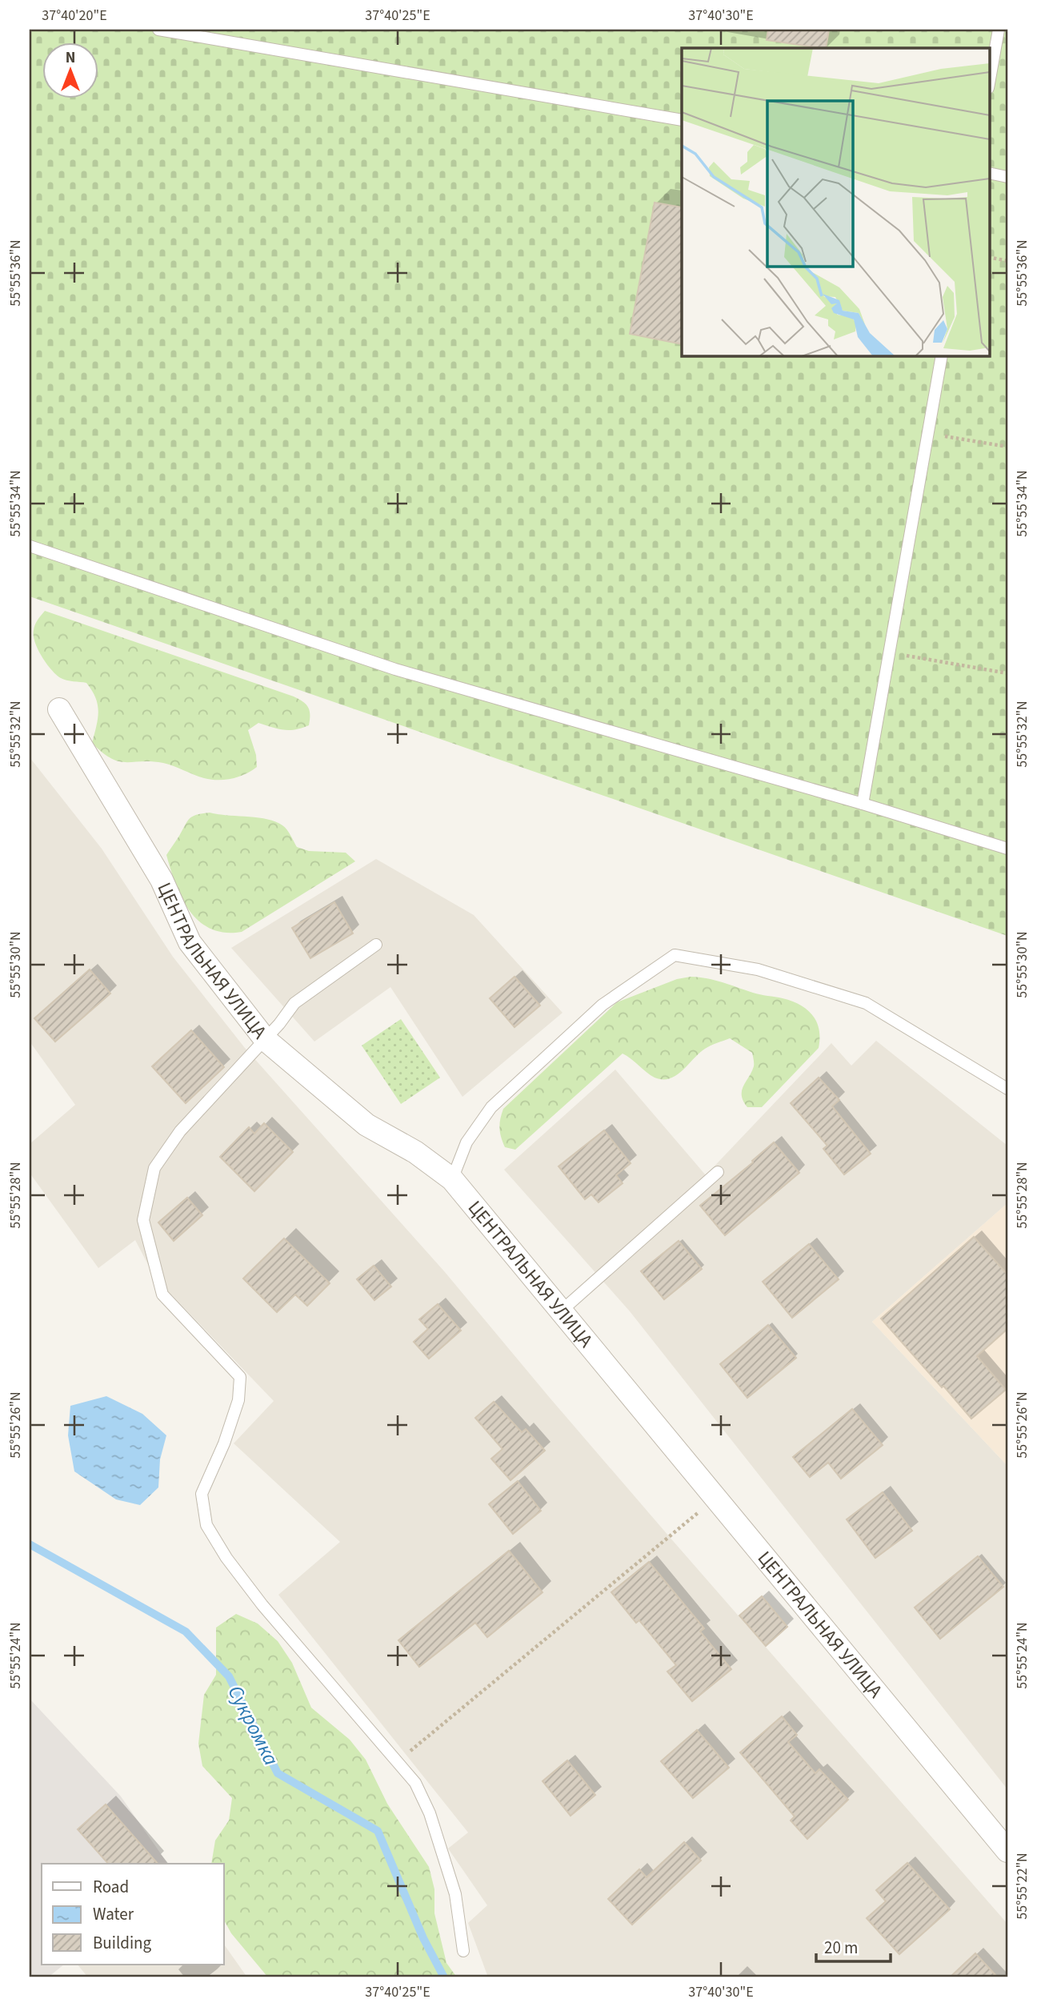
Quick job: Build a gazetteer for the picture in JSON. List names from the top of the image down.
{
  "streets": {
    "street": ["ЦЕНТРАЛЬНАЯ УЛИЦА"]
  },
  "water": ["Сукромка"],
  "legend": ["Road", "Water", "Building"],
  "scale_bar": "20 m",
  "north": "top",
  "coordinates": [
    "37°40'20\"E",
    "37°40'25\"E",
    "37°40'30\"E",
    "55°55'36\"N",
    "55°55'34\"N",
    "55°55'32\"N",
    "55°55'30\"N",
    "55°55'28\"N",
    "55°55'26\"N",
    "55°55'24\"N",
    "55°55'22\"N"
  ]
}
